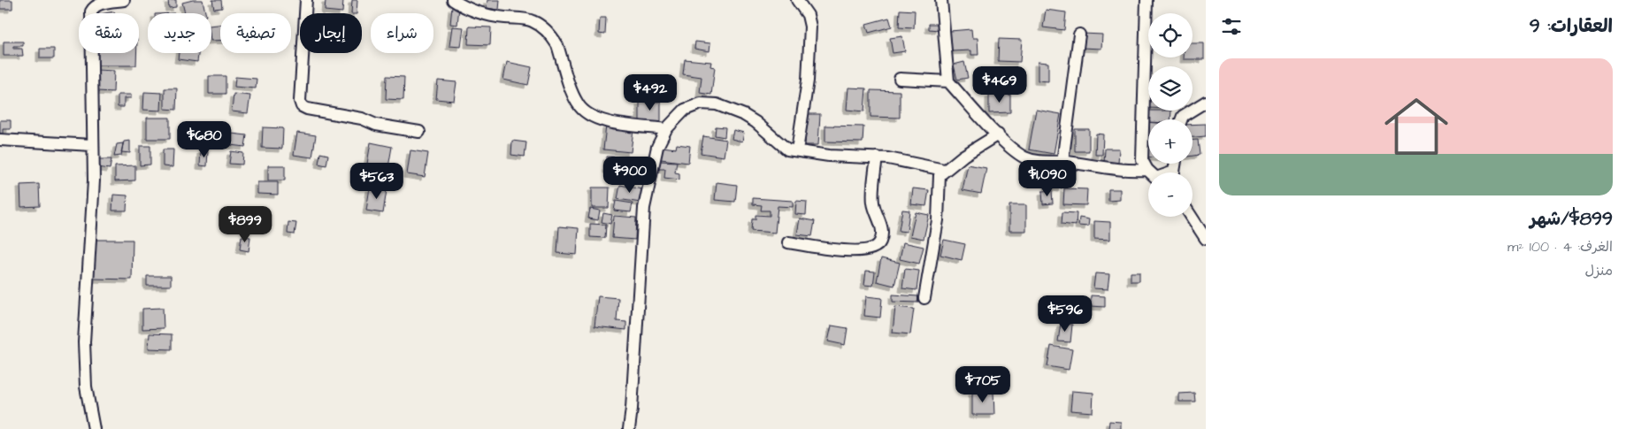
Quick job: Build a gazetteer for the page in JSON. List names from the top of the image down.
{
  "page": {
    "heading": "العقارات: 9",
    "map_buttons": ["+", "−"],
    "chip": [
      "شراء",
      "إيجار",
      "تصفية",
      "جديد",
      "شقة"
    ],
    "list": [
      {
        "name": "$899/شهر",
        "note": "الغرف: 4 · 100 m² · منزل"
      }
    ],
    "price": [
      "$469",
      "$492",
      "$680",
      "$900",
      "$1,090",
      "$563",
      "$899",
      "$596",
      "$705"
    ]
  }
}
